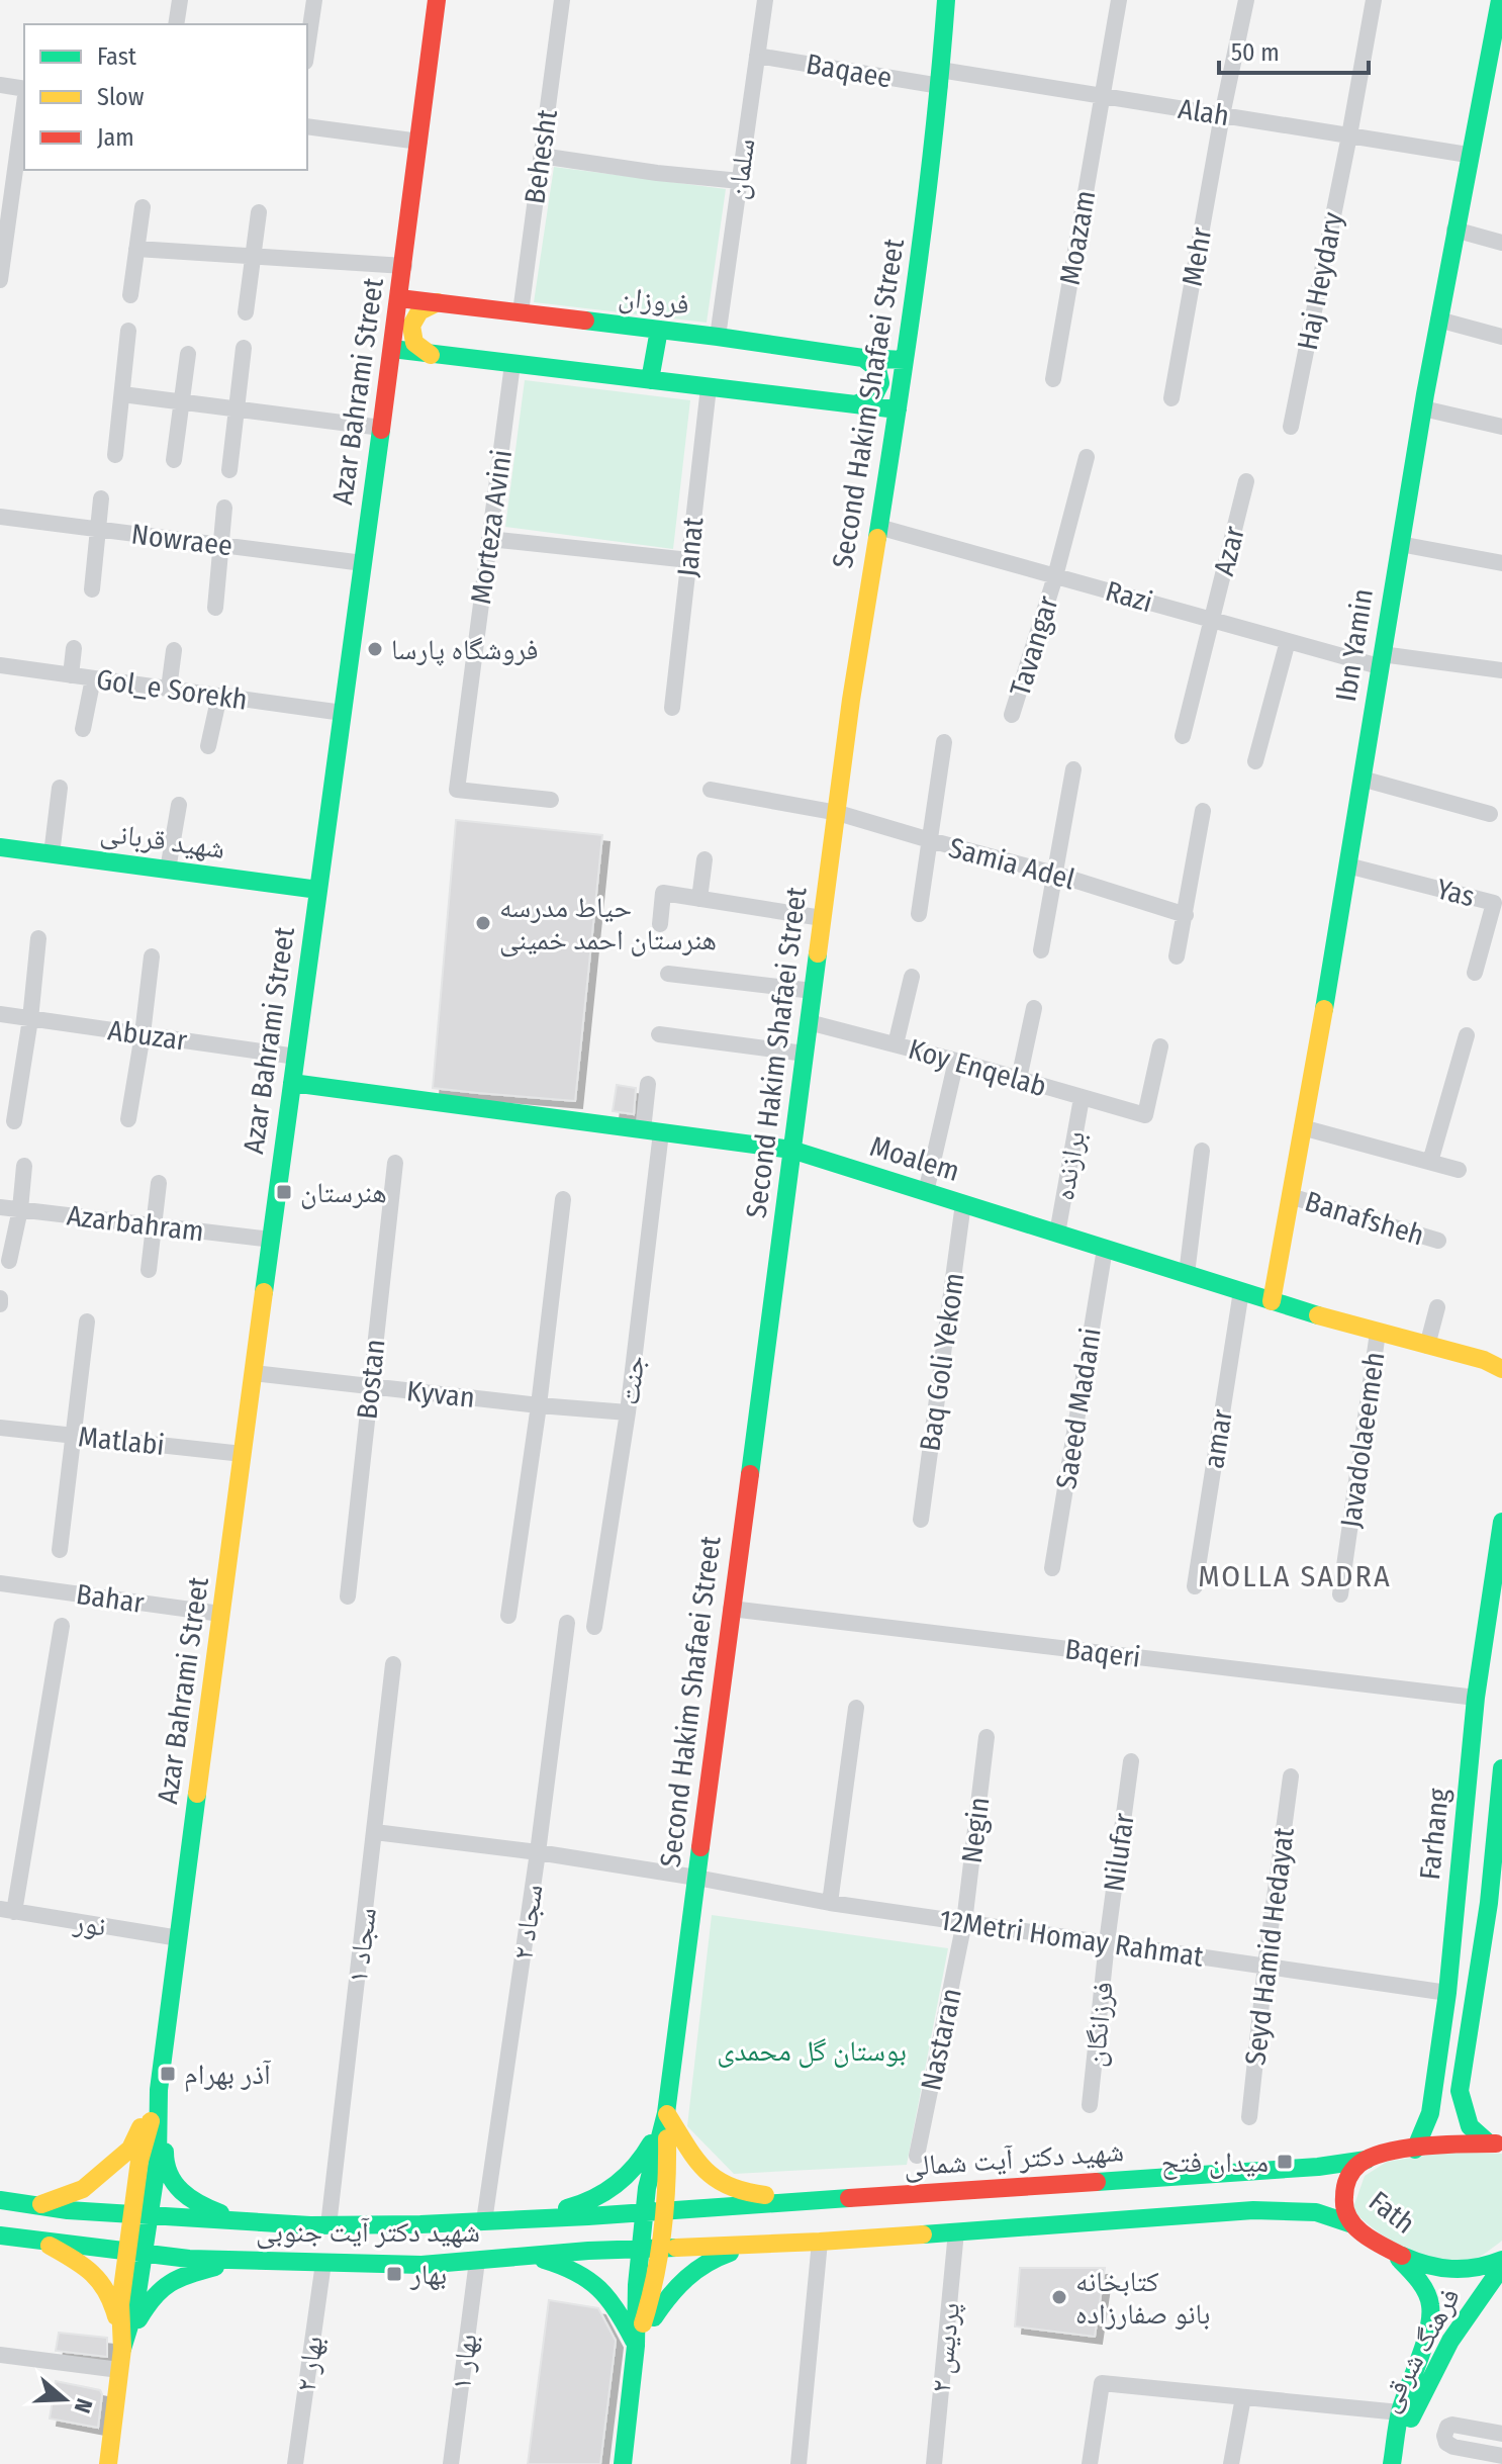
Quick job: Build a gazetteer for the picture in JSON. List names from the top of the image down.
{
  "streets": {
    "street": [
      "Baqaee",
      "Alah",
      "Behesht",
      "سلمان",
      "Moazam",
      "Mehr",
      "Haj Heydary",
      "فروزان",
      "Azar Bahrami Street",
      "Second Hakim Shafaei Street",
      "Morteza Avini",
      "Nowraee",
      "Janat",
      "Azar",
      "Razi",
      "Ibn Yamin",
      "Tavangar",
      "Gol_e Sorekh",
      "شهید قربانی",
      "Samia Adel",
      "Yas",
      "Abuzar",
      "Koy Enqelab",
      "Moalem",
      "برازنده",
      "Banafsheh",
      "Azarbahram",
      "Baq Goli Yekom",
      "Bostan",
      "جنت",
      "Kyvan",
      "Saeed Madani",
      "amar",
      "Javadolaeemeh",
      "Matlabi",
      "Bahar",
      "Baqeri",
      "Negin",
      "Farhang",
      "Nilufar",
      "سجاد ۲",
      "نور",
      "12Metri Homay Rahmat",
      "سجاد ۱",
      "Seyd Hamid Hedayat",
      "فرزانگان",
      "Nastaran",
      "شهید دکتر آیت شمالی",
      "Fath",
      "شهید دکتر آیت جنوبی",
      "پردیس ۲",
      "فرهنگ شرقی",
      "بهار ۱",
      "بهار ۲"
    ]
  },
  "crossings": [
    ["Baqaee", "Alah"],
    ["Baqaee", "سلمان"],
    ["Baqaee", "Second Hakim Shafaei Street"],
    ["Alah", "Moazam"],
    ["Alah", "Mehr"],
    ["Alah", "Haj Heydary"],
    ["Alah", "Second Hakim Shafaei Street"],
    ["Alah", "Ibn Yamin"],
    ["Behesht", "فروزان"],
    ["سلمان", "فروزان"],
    ["فروزان", "Azar Bahrami Street"],
    ["فروزان", "Second Hakim Shafaei Street"],
    ["Azar Bahrami Street", "Nowraee"],
    ["Azar Bahrami Street", "Gol_e Sorekh"],
    ["Azar Bahrami Street", "شهید قربانی"],
    ["Azar Bahrami Street", "Abuzar"],
    ["Azar Bahrami Street", "Moalem"],
    ["Azar Bahrami Street", "Azarbahram"],
    ["Azar Bahrami Street", "Kyvan"],
    ["Azar Bahrami Street", "Matlabi"],
    ["Azar Bahrami Street", "Bahar"],
    ["Azar Bahrami Street", "نور"],
    ["Second Hakim Shafaei Street", "Razi"],
    ["Second Hakim Shafaei Street", "Samia Adel"],
    ["Second Hakim Shafaei Street", "Koy Enqelab"],
    ["Second Hakim Shafaei Street", "Moalem"],
    ["Second Hakim Shafaei Street", "Baqeri"],
    ["Second Hakim Shafaei Street", "12Metri Homay Rahmat"],
    ["Azar", "Razi"],
    ["Razi", "Ibn Yamin"],
    ["Razi", "Tavangar"],
    ["Ibn Yamin", "Yas"],
    ["Ibn Yamin", "Moalem"],
    ["Ibn Yamin", "Banafsheh"],
    ["Koy Enqelab", "برازنده"],
    ["Moalem", "برازنده"],
    ["Moalem", "Baq Goli Yekom"],
    ["Moalem", "جنت"],
    ["Moalem", "Saeed Madani"],
    ["Moalem", "amar"],
    ["Moalem", "Javadolaeemeh"],
    ["Bostan", "Kyvan"],
    ["جنت", "Kyvan"],
    ["Baqeri", "Farhang"],
    ["Negin", "12Metri Homay Rahmat"],
    ["Negin", "Nastaran"],
    ["Farhang", "12Metri Homay Rahmat"],
    ["Farhang", "Fath"],
    ["Nilufar", "12Metri Homay Rahmat"],
    ["Nilufar", "فرزانگان"],
    ["سجاد ۲", "12Metri Homay Rahmat"],
    ["سجاد ۲", "شهید دکتر آیت جنوبی"],
    ["12Metri Homay Rahmat", "سجاد ۱"],
    ["12Metri Homay Rahmat", "Seyd Hamid Hedayat"],
    ["12Metri Homay Rahmat", "فرزانگان"],
    ["12Metri Homay Rahmat", "Nastaran"],
    ["سجاد ۱", "شهید دکتر آیت جنوبی"],
    ["شهید دکتر آیت شمالی", "Fath"],
    ["شهید دکتر آیت شمالی", "شهید دکتر آیت جنوبی"],
    ["Fath", "فرهنگ شرقی"],
    ["شهید دکتر آیت جنوبی", "بهار ۱"],
    ["شهید دکتر آیت جنوبی", "بهار ۲"]
  ],
  "districts": ["MOLLA SADRA"],
  "parks": ["بوستان گل محمدی"],
  "places": {
    "other": ["فروشگاه پارسا", "حیاط مدرسه هنرستان احمد خمینی", "کتابخانه بانو صفارزاده"],
    "transit": [
      "هنرستان",
      "آذر بهرام",
      "میدان فتح",
      "بهار"
    ]
  },
  "legend": ["Fast", "Slow", "Jam"],
  "scale_bar": "50 m",
  "north": "right"
}
